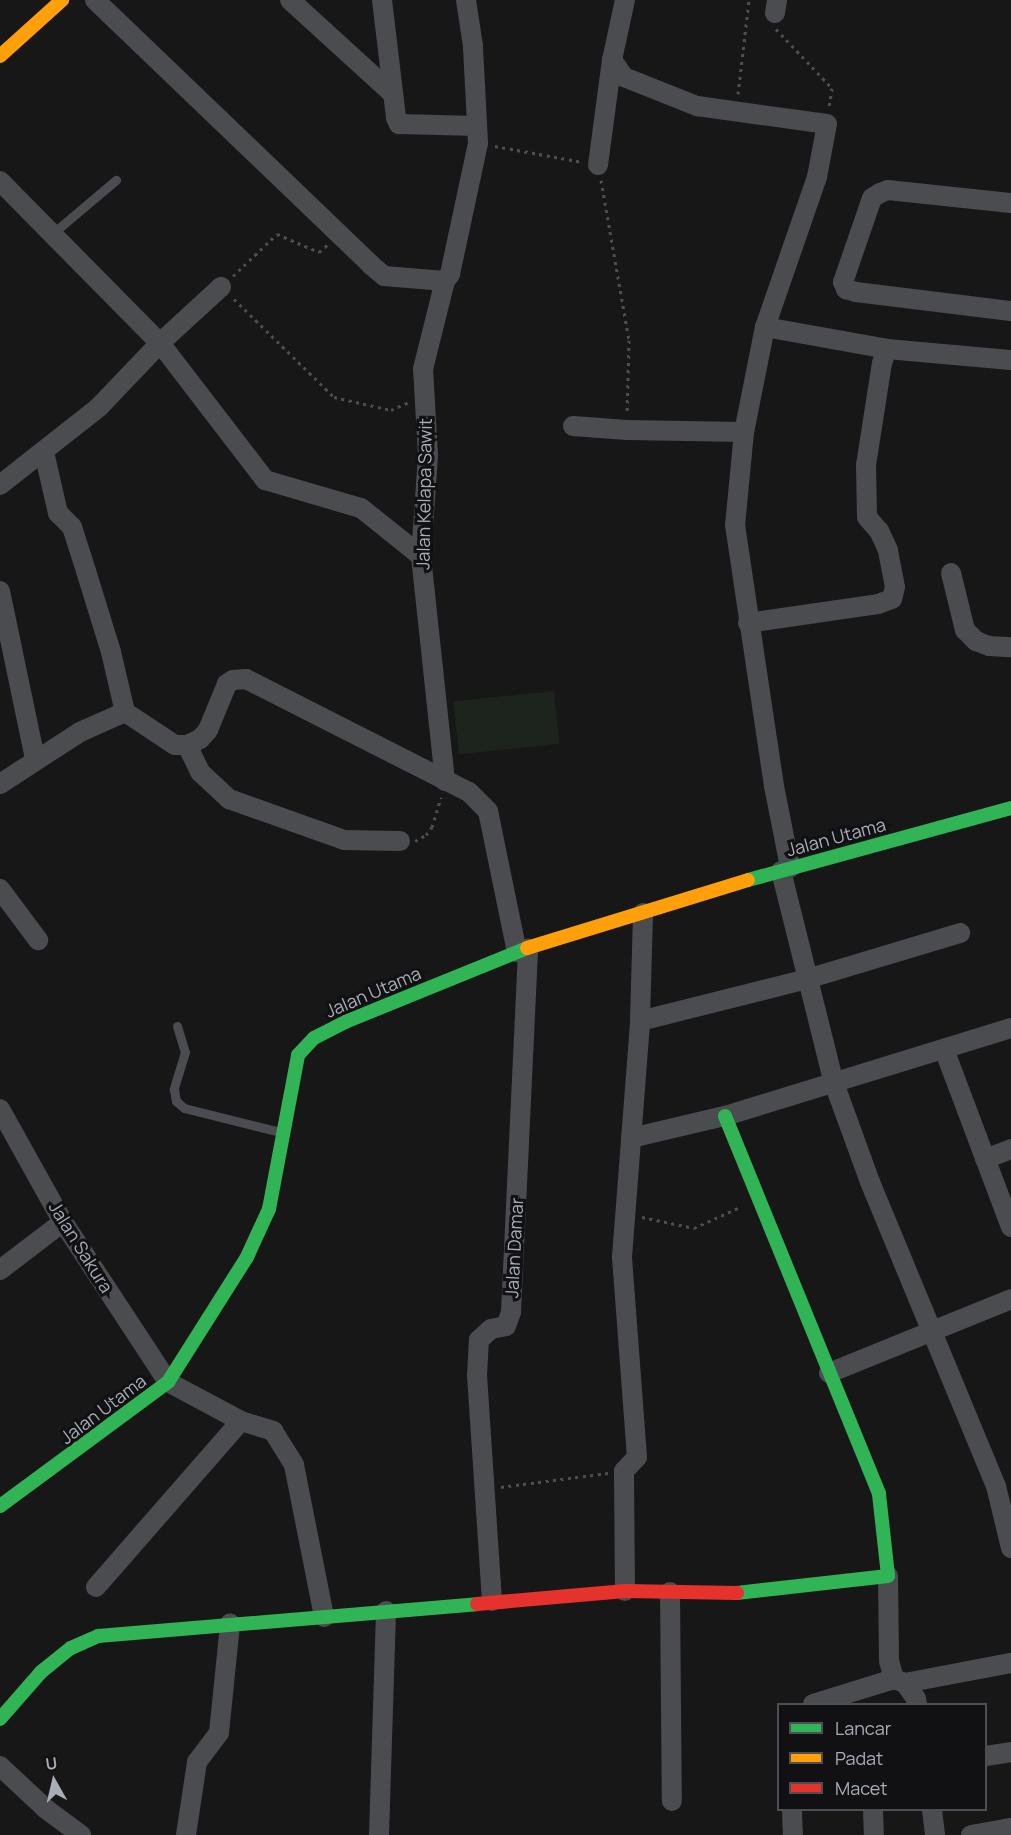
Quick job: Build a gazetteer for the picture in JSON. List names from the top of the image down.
{
  "streets": {
    "street": [
      "Jalan Kelapa Sawit",
      "Jalan Utama",
      "Jalan Sakura",
      "Jalan Damar"
    ]
  },
  "crossings": [
    ["Jalan Utama", "Jalan Sakura"],
    ["Jalan Utama", "Jalan Damar"]
  ],
  "legend": ["Lancar", "Padat", "Macet"],
  "north": "top"
}
